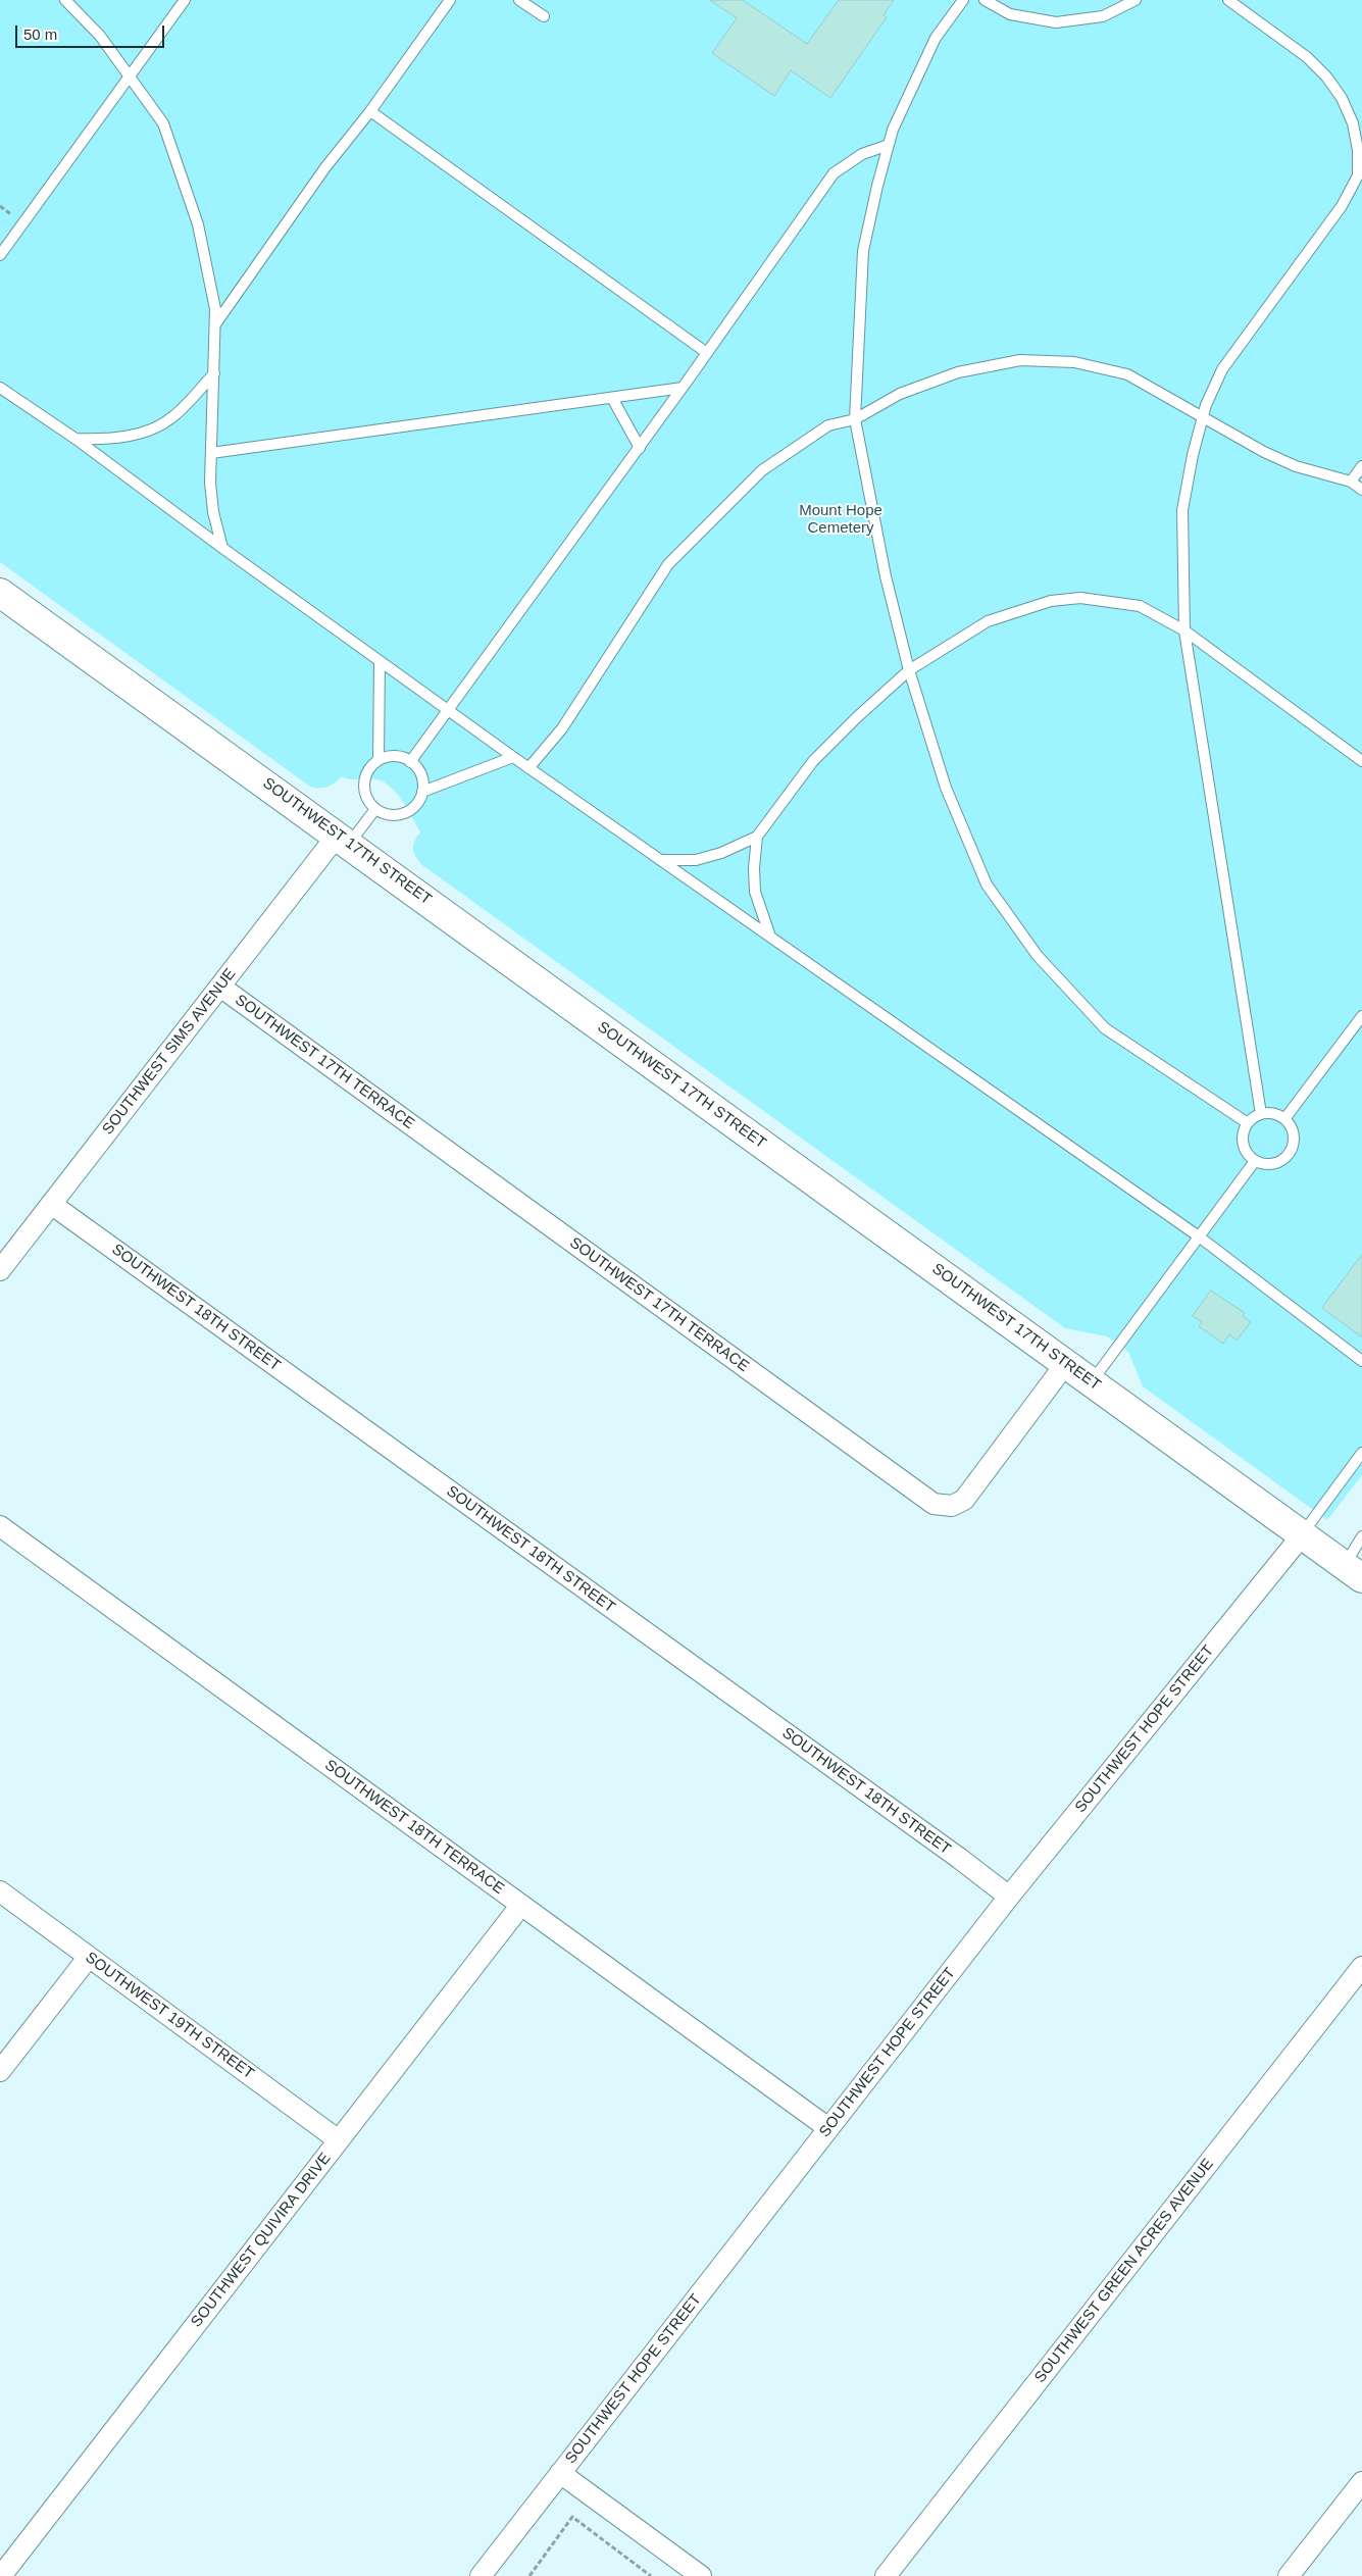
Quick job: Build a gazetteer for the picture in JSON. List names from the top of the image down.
{
  "streets": {
    "main road": ["SOUTHWEST 17TH STREET"],
    "street": [
      "SOUTHWEST SIMS AVENUE",
      "SOUTHWEST 17TH TERRACE",
      "SOUTHWEST 18TH STREET",
      "SOUTHWEST HOPE STREET",
      "SOUTHWEST 18TH TERRACE",
      "SOUTHWEST 19TH STREET",
      "SOUTHWEST QUIVIRA DRIVE",
      "SOUTHWEST GREEN ACRES AVENUE"
    ]
  },
  "crossings": [
    ["SOUTHWEST 17TH STREET", "SOUTHWEST SIMS AVENUE"],
    ["SOUTHWEST 17TH STREET", "SOUTHWEST 17TH TERRACE"],
    ["SOUTHWEST 17TH STREET", "SOUTHWEST HOPE STREET"],
    ["SOUTHWEST SIMS AVENUE", "SOUTHWEST 17TH TERRACE"],
    ["SOUTHWEST SIMS AVENUE", "SOUTHWEST 18TH STREET"],
    ["SOUTHWEST 18TH STREET", "SOUTHWEST HOPE STREET"],
    ["SOUTHWEST HOPE STREET", "SOUTHWEST 18TH TERRACE"],
    ["SOUTHWEST 18TH TERRACE", "SOUTHWEST QUIVIRA DRIVE"],
    ["SOUTHWEST 19TH STREET", "SOUTHWEST QUIVIRA DRIVE"]
  ],
  "parks": ["Mount Hope Cemetery"],
  "scale_bar": "50 m"
}
